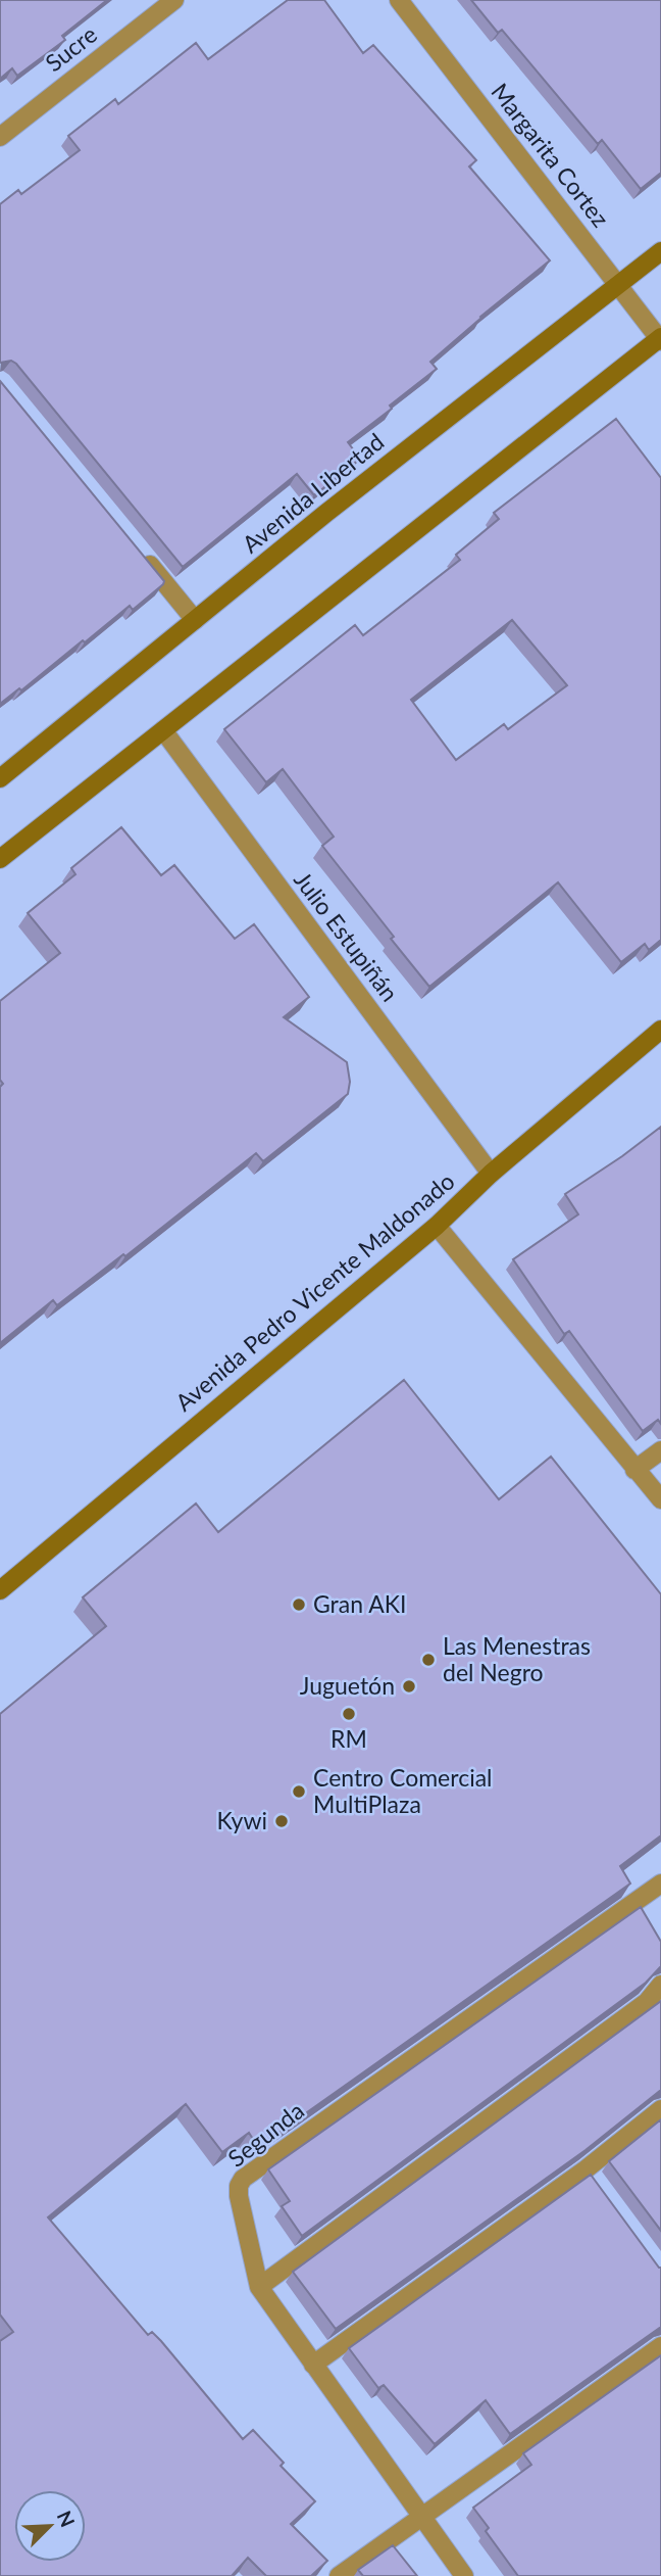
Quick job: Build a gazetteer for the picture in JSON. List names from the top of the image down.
{
  "streets": {
    "street": [
      "Sucre",
      "Margarita Cortez",
      "Avenida Libertad",
      "Julio Estupiñán",
      "Avenida Pedro Vicente Maldonado",
      "Segunda"
    ]
  },
  "crossings": [
    ["Margarita Cortez", "Avenida Libertad"],
    ["Julio Estupiñán", "Avenida Pedro Vicente Maldonado"]
  ],
  "places": [
    "Gran AKI",
    "Las Menestras del Negro",
    "Juguetón",
    "RM",
    "Centro Comercial MultiPlaza",
    "Kywi"
  ],
  "north": "top right"
}
